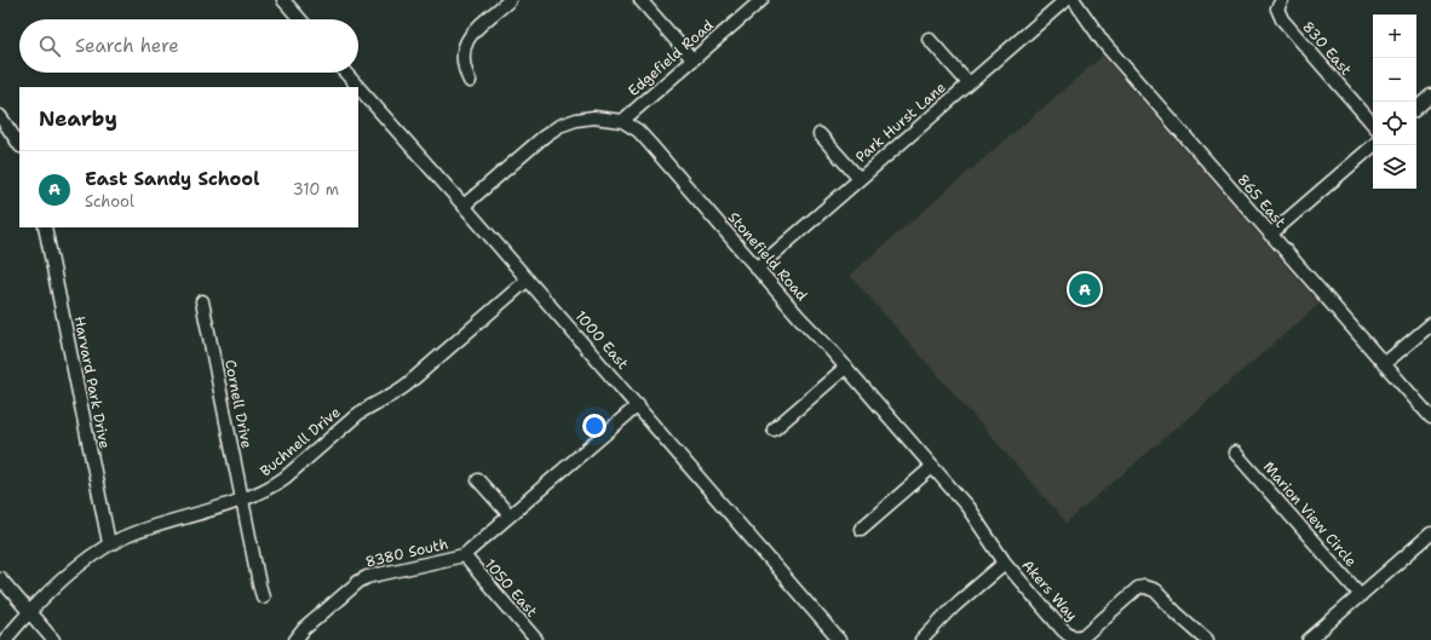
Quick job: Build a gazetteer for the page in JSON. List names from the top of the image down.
{
  "streets": {
    "street": [
      "830 East",
      "Edgefield Road",
      "Park Hurst Lane",
      "865 East",
      "Stonefield Road",
      "1000 East",
      "Harvard Park Drive",
      "Cornell Drive",
      "Buchnell Drive",
      "Marion View Circle",
      "8380 South",
      "1050 East",
      "Akers Way"
    ]
  },
  "crossings": [
    ["Edgefield Road", "Stonefield Road"],
    ["Park Hurst Lane", "Stonefield Road"],
    ["Stonefield Road", "1000 East"],
    ["Stonefield Road", "Akers Way"],
    ["1000 East", "Buchnell Drive"],
    ["Harvard Park Drive", "Buchnell Drive"],
    ["Cornell Drive", "Buchnell Drive"],
    ["8380 South", "1050 East"]
  ],
  "page": {
    "map_buttons": ["+", "−"],
    "search": "Search here",
    "heading": "Nearby",
    "list": [
      {
        "mark": "A",
        "name": "East Sandy School",
        "note": "School",
        "value": "310 m"
      }
    ],
    "pins": "A"
  }
}
